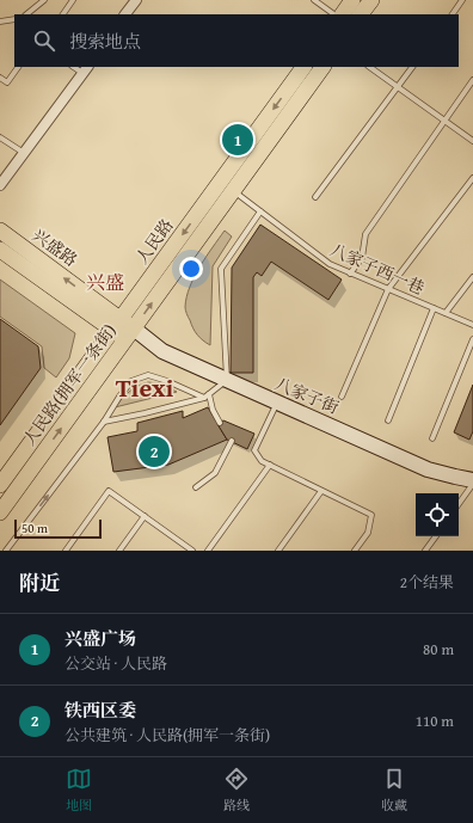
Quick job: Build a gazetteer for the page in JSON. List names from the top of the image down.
{
  "streets": {
    "main road": ["人民路", "兴盛路", "人民路(拥军一条街)"],
    "street": ["八家子街"],
    "lane": ["八家子西一巷"]
  },
  "crossings": [
    ["人民路", "兴盛路"],
    ["人民路", "八家子西一巷"],
    ["人民路", "人民路(拥军一条街)"],
    ["人民路", "八家子街"],
    ["兴盛路", "人民路(拥军一条街)"],
    ["兴盛路", "八家子街"],
    ["人民路(拥军一条街)", "八家子街"]
  ],
  "one_way": ["人民路(拥军一条街)"],
  "districts": ["兴盛", "Tiexi"],
  "scale_bar": "50 m",
  "page": {
    "search": "搜索地点",
    "pins": ["1", "2"],
    "scale": "50 m",
    "heading": ["附近", "2个结果"],
    "list": [
      {
        "mark": "1",
        "name": "兴盛广场",
        "note": "公交站 · 人民路",
        "value": "80 m"
      },
      {
        "mark": "2",
        "name": "铁西区委",
        "note": "公共建筑 · 人民路(拥军一条街)",
        "value": "110 m"
      }
    ],
    "nav": ["地图", "路线", "收藏"]
  }
}
